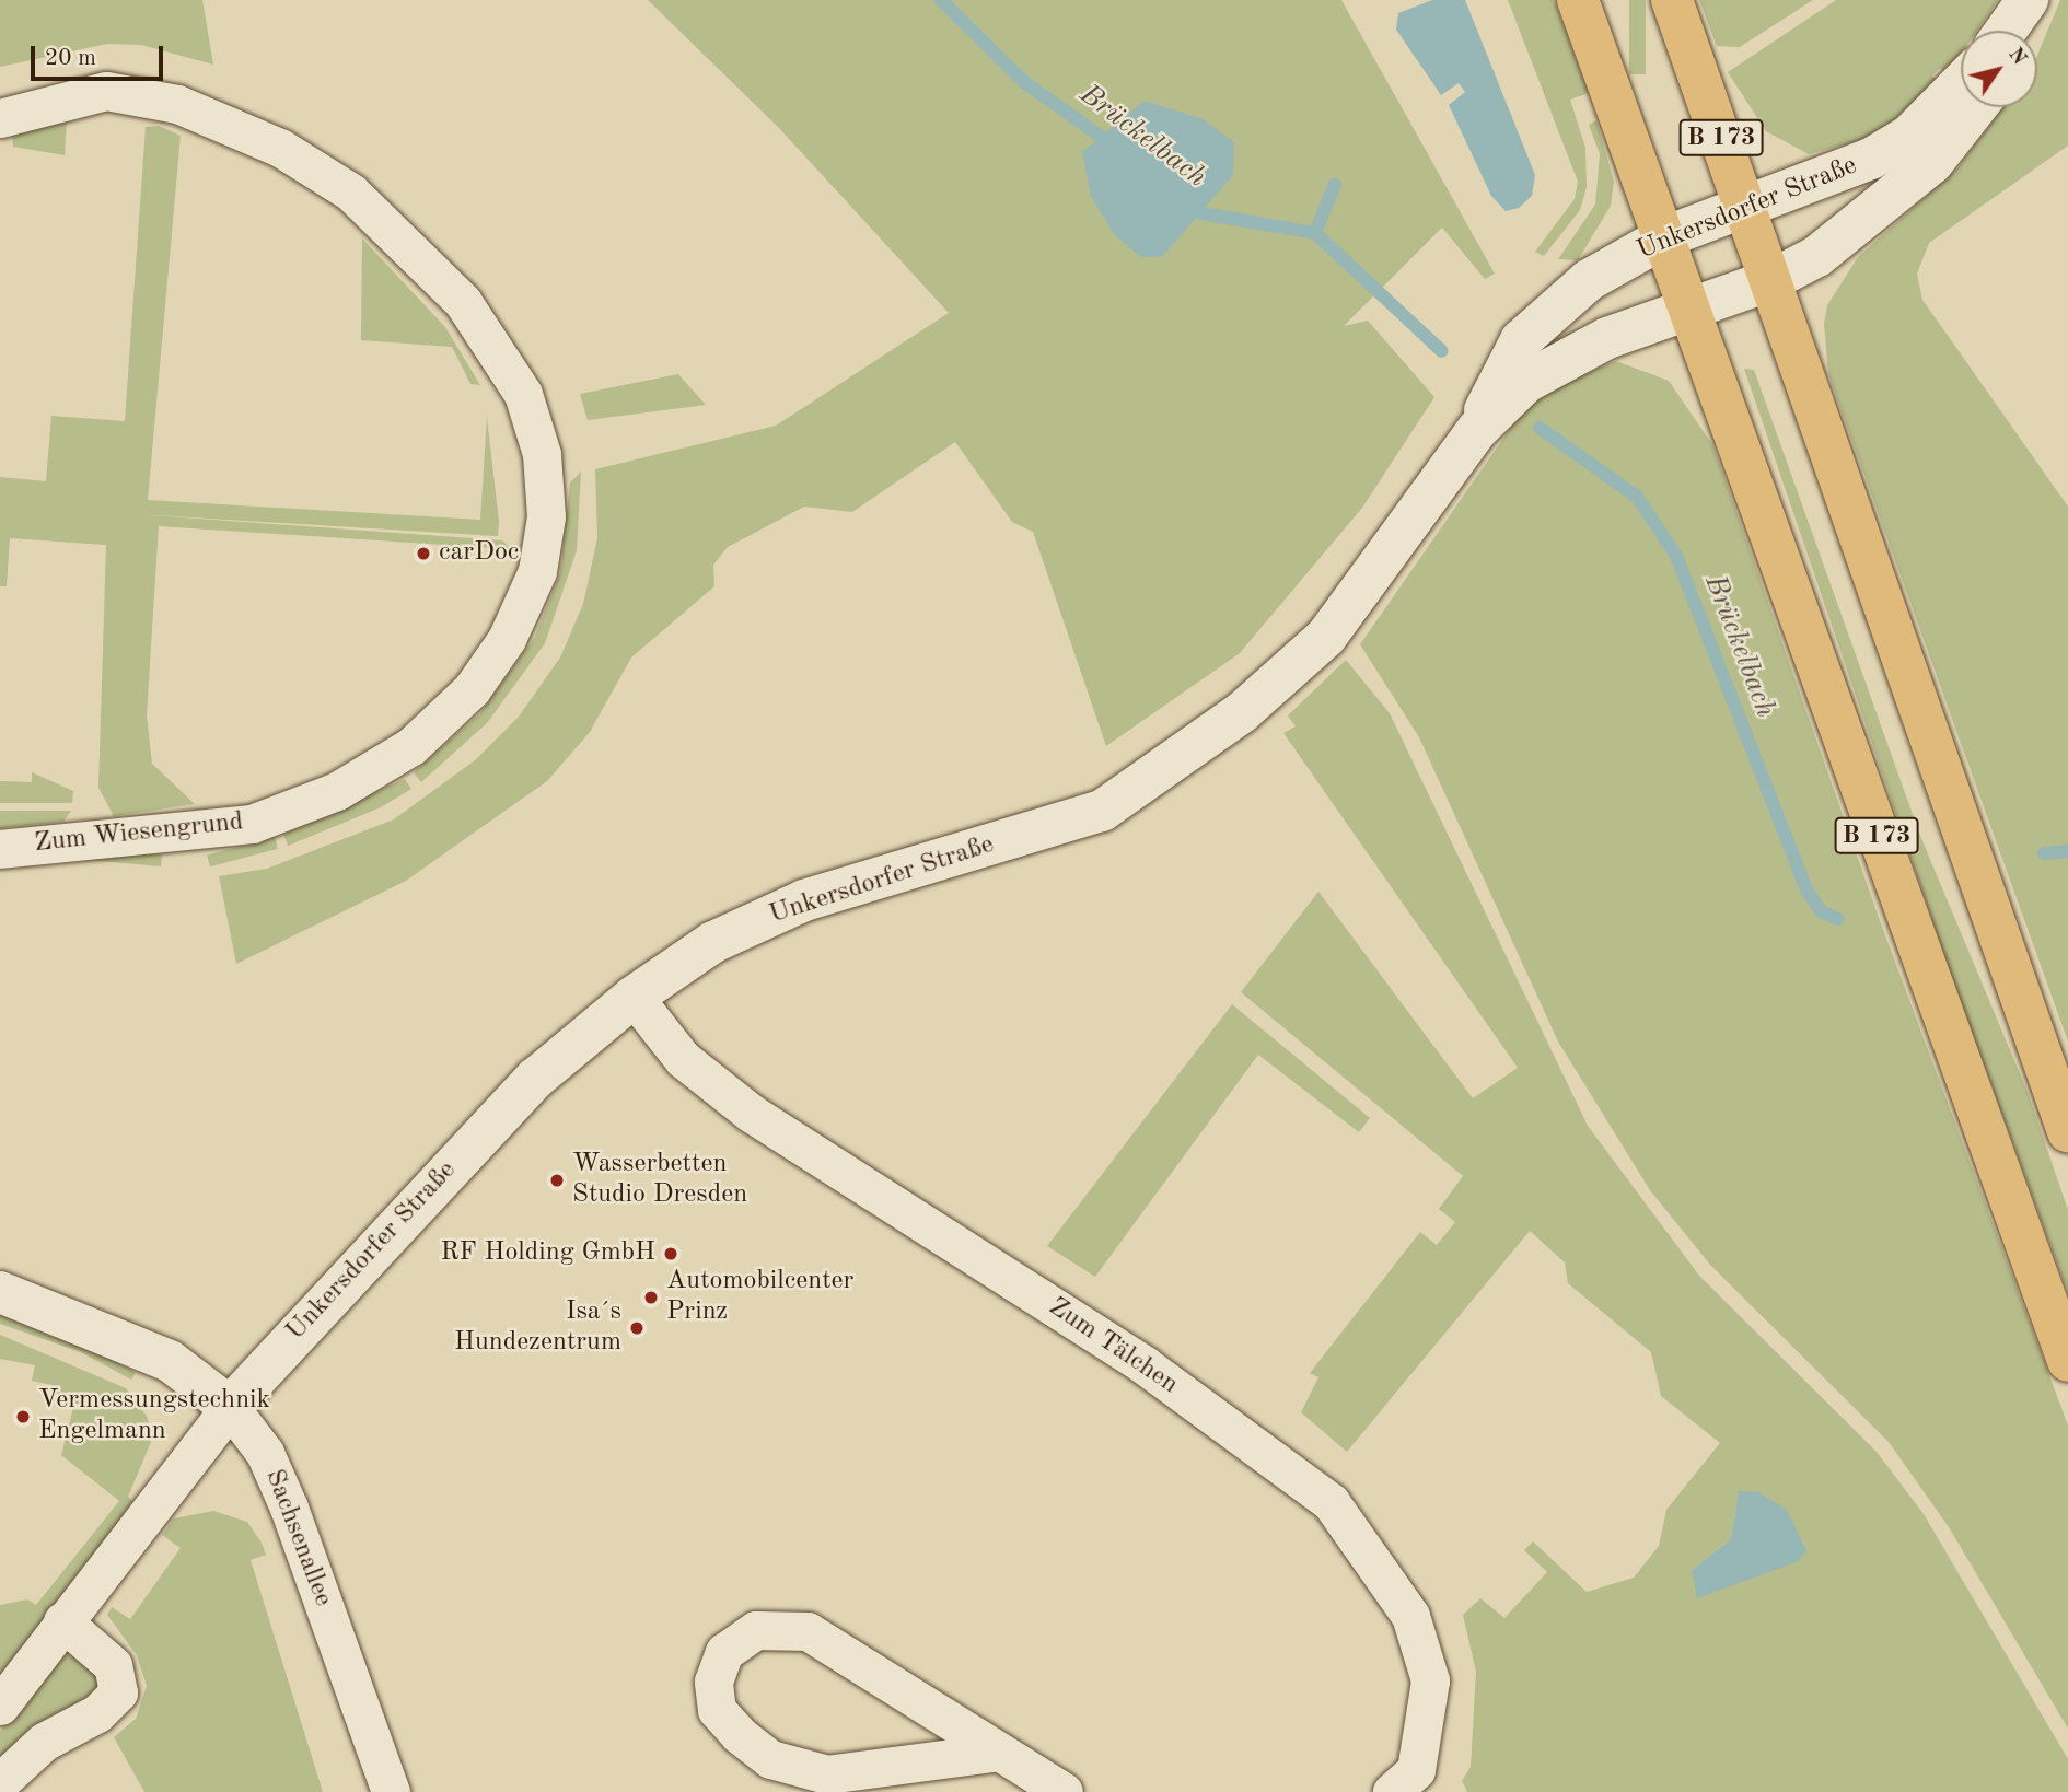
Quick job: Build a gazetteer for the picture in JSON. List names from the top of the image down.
{
  "streets": {
    "main road": ["B 173"],
    "street": [
      "Unkersdorfer Straße",
      "Zum Wiesengrund",
      "Zum Tälchen",
      "Sachsenallee"
    ]
  },
  "crossings": [
    ["B 173", "Unkersdorfer Straße"],
    ["Unkersdorfer Straße", "Zum Tälchen"],
    ["Unkersdorfer Straße", "Sachsenallee"]
  ],
  "water": ["Brückelbach"],
  "places": [
    "carDoc",
    "Wasserbetten Studio Dresden",
    "RF Holding GmbH",
    "Automobilcenter Prinz",
    "Isa´s Hundezentrum",
    "Vermessungstechnik Engelmann"
  ],
  "scale_bar": "20 m",
  "north": "top right"
}
